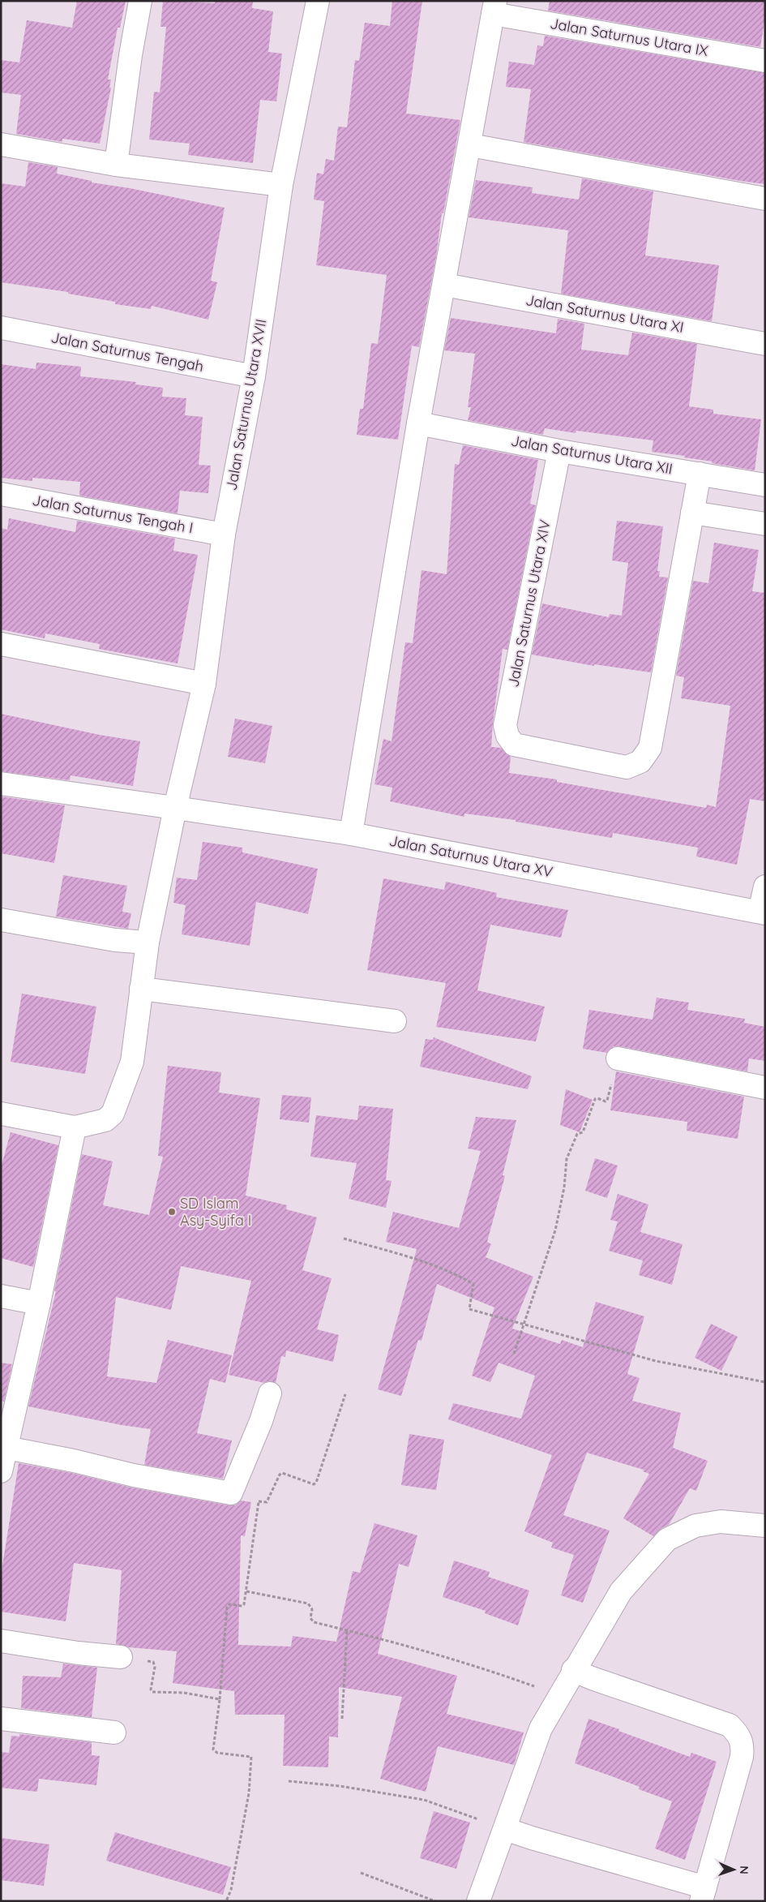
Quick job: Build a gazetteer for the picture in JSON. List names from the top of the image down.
{
  "streets": {
    "street": [
      "Jalan Saturnus Utara IX",
      "Jalan Saturnus Utara XI",
      "Jalan Saturnus Tengah",
      "Jalan Saturnus Utara XVII",
      "Jalan Saturnus Utara XII",
      "Jalan Saturnus Tengah I",
      "Jalan Saturnus Utara XIV",
      "Jalan Saturnus Utara XV"
    ]
  },
  "crossings": [
    ["Jalan Saturnus Tengah", "Jalan Saturnus Utara XVII"],
    ["Jalan Saturnus Utara XVII", "Jalan Saturnus Tengah I"],
    ["Jalan Saturnus Utara XVII", "Jalan Saturnus Utara XV"],
    ["Jalan Saturnus Utara XII", "Jalan Saturnus Utara XIV"]
  ],
  "places": ["SD Islam Asy-Syifa I"],
  "north": "right"
}
